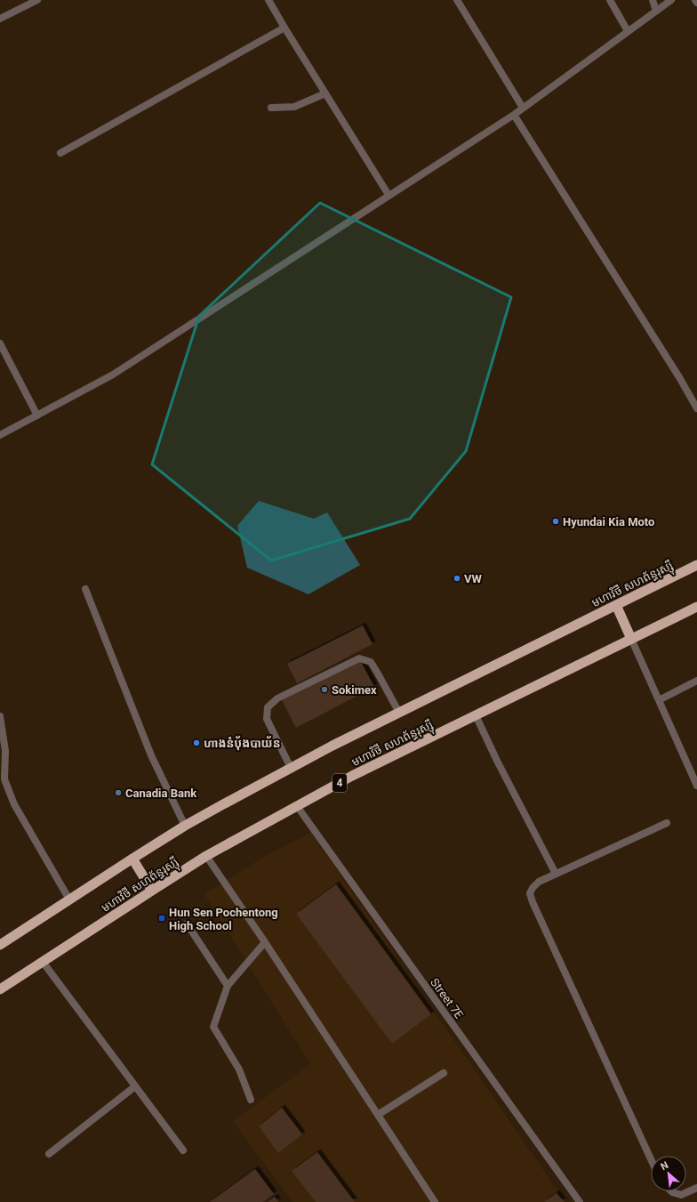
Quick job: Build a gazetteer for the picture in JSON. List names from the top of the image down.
{
  "streets": {
    "highway": ["មហាវិថី សហព័ន្ធរុស្ស៊ី", "4"],
    "street": ["Street 7E"]
  },
  "crossings": [
    ["មហាវិថី សហព័ន្ធរុស្ស៊ី", "Street 7E"]
  ],
  "places": {
    "other": [
      "Hyundai Kia Moto",
      "VW",
      "Sokimex",
      "ហាងនំបុ័ងបាយ័ន",
      "Canadia Bank"
    ],
    "transit": ["Hun Sen Pochentong High School"]
  },
  "north": "top left"
}
